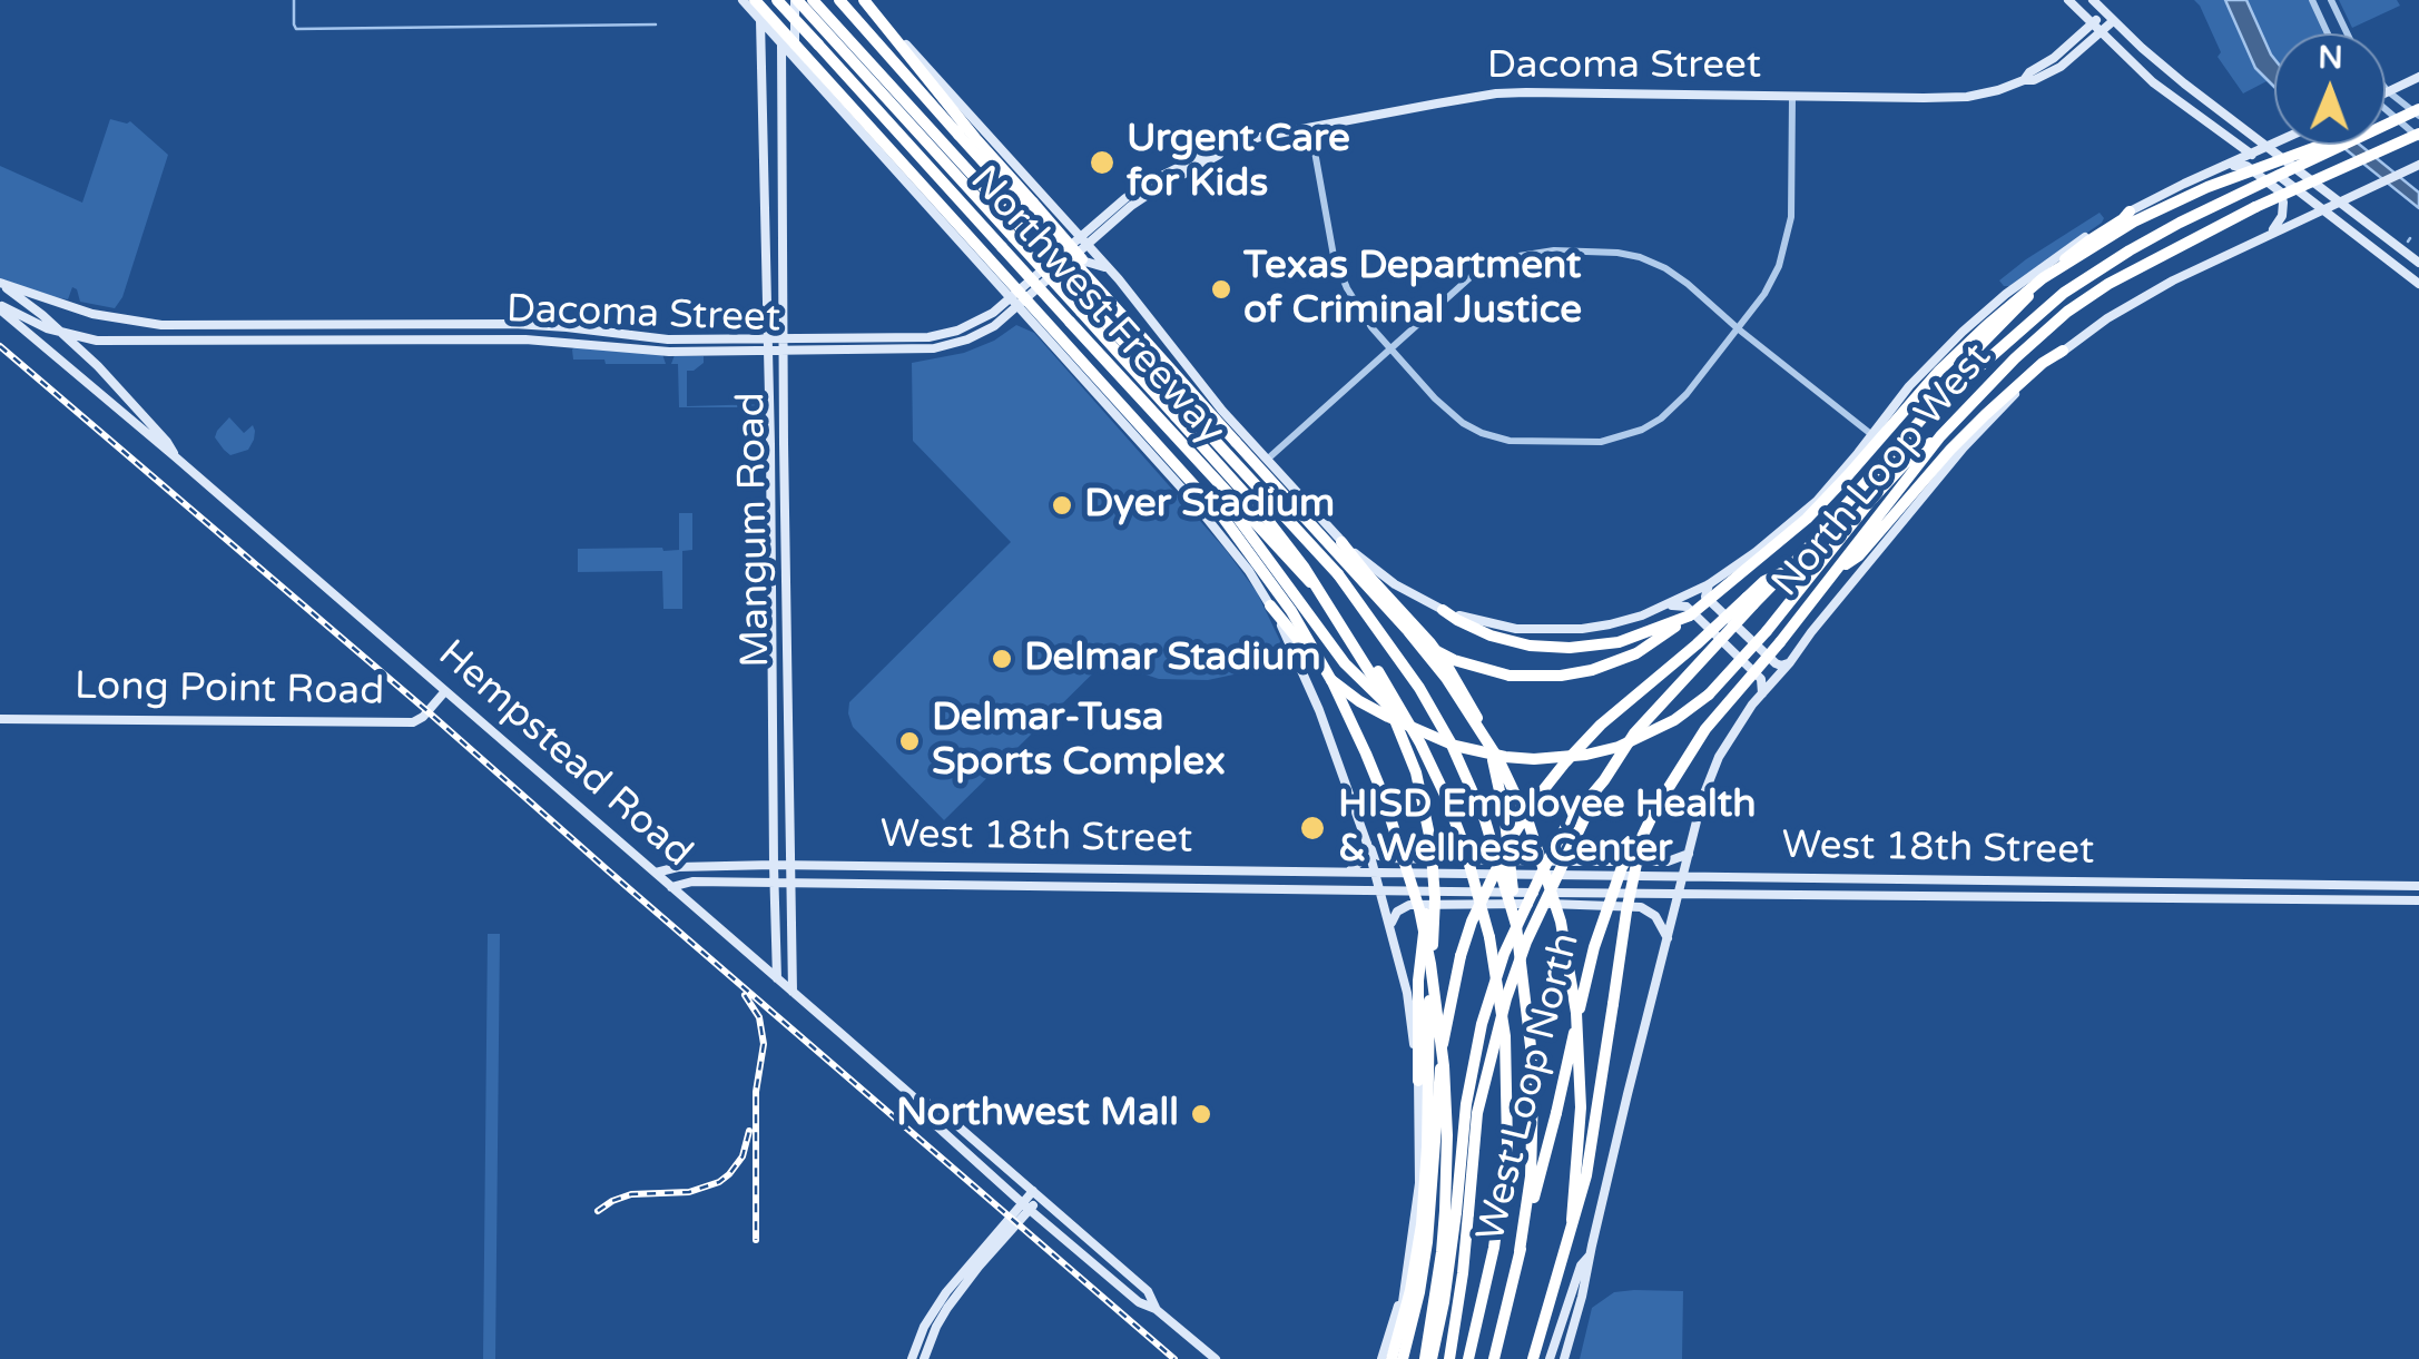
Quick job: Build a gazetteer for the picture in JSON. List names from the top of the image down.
{
  "streets": {
    "highway": ["Northwest Freeway", "North Loop West", "West Loop North"],
    "main road": [
      "Dacoma Street",
      "Mangum Road",
      "Long Point Road",
      "Hempstead Road",
      "West 18th Street"
    ]
  },
  "crossings": [
    ["Dacoma Street", "Mangum Road"],
    ["Dacoma Street", "Hempstead Road"],
    ["Northwest Freeway", "Mangum Road"],
    ["North Loop West", "West Loop North"],
    ["Mangum Road", "Hempstead Road"],
    ["Mangum Road", "West 18th Street"],
    ["Long Point Road", "Hempstead Road"],
    ["Hempstead Road", "West 18th Street"]
  ],
  "places": [
    "Urgent Care for Kids",
    "Texas Department of Criminal Justice",
    "Dyer Stadium",
    "Delmar Stadium",
    "Delmar-Tusa Sports Complex",
    "HISD Employee Health & Wellness Center",
    "Northwest Mall"
  ],
  "north": "top"
}
